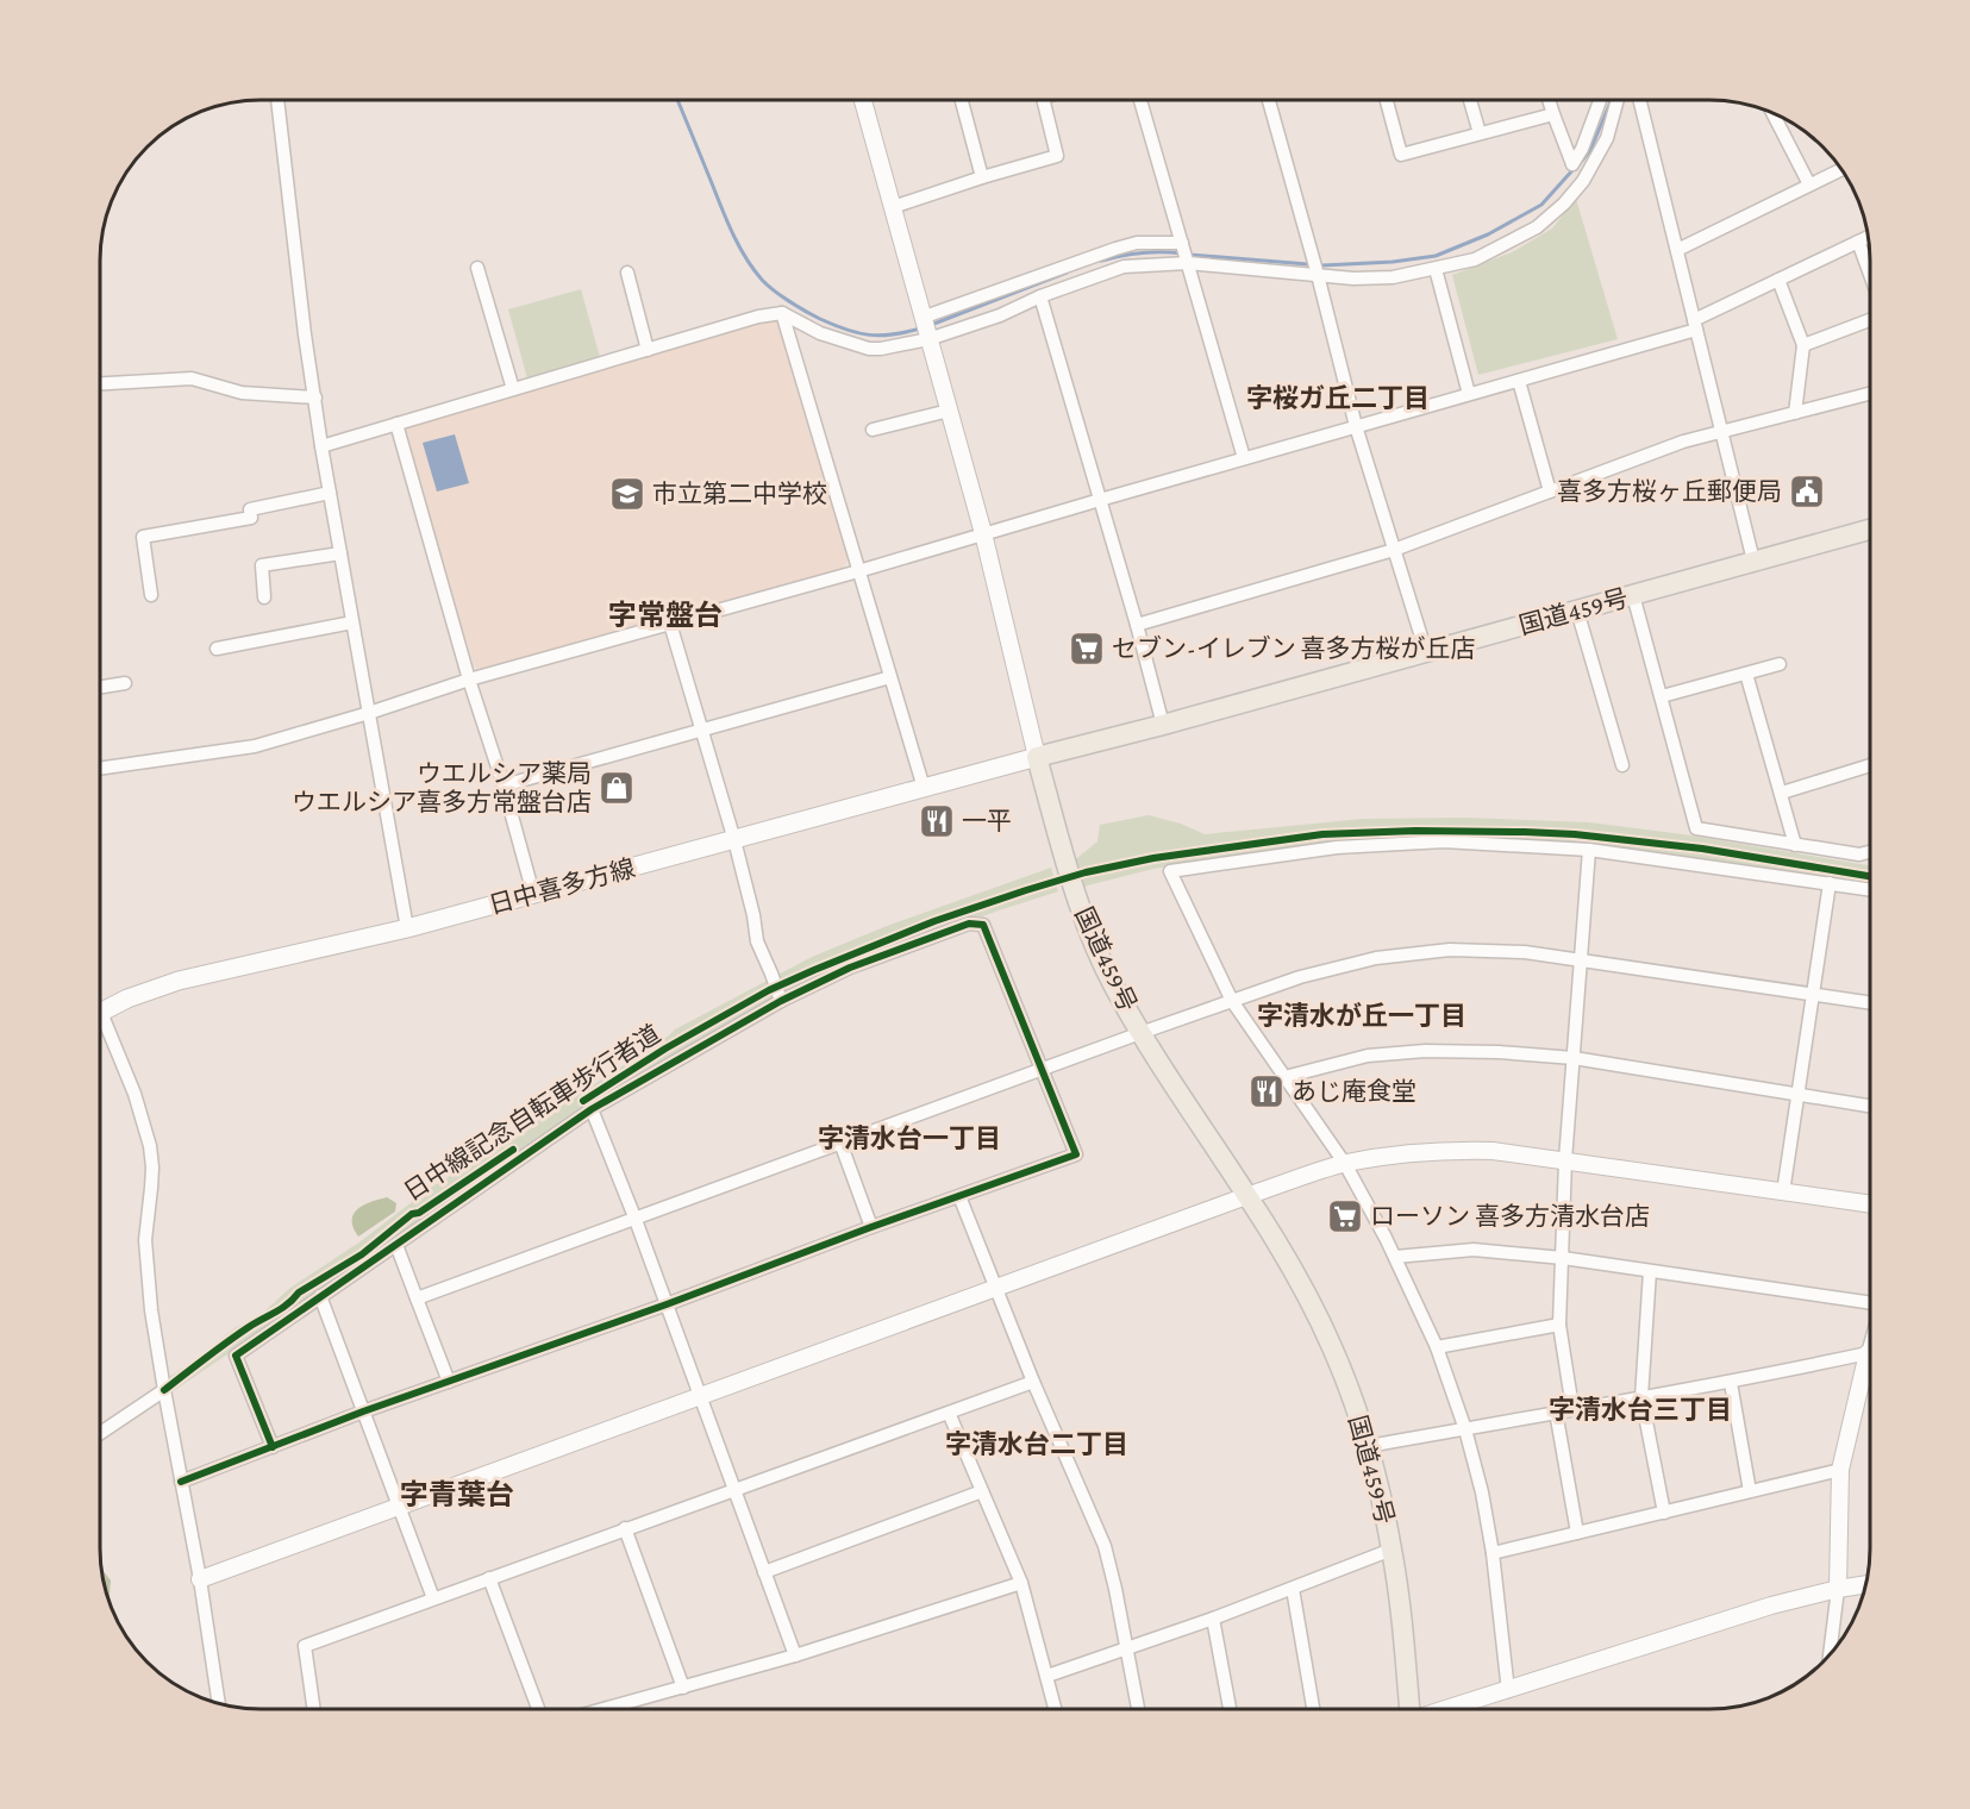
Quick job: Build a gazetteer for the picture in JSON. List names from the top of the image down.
{
  "streets": {
    "highway": ["国道459号"],
    "main road": ["日中喜多方線"],
    "cycle path": ["日中線記念自転車歩行者道"]
  },
  "crossings": [
    ["国道459号", "日中喜多方線"]
  ],
  "districts": [
    "字桜ガ丘二丁目",
    "字常盤台",
    "字清水が丘一丁目",
    "字清水台一丁目",
    "字清水台三丁目",
    "字清水台二丁目",
    "字青葉台"
  ],
  "places": {
    "public building": ["喜多方桜ヶ丘郵便局"],
    "school or university": ["市立第二中学校"],
    "supermarket": ["セブン-イレブン 喜多方桜が丘店", "ローソン 喜多方清水台店"],
    "shop": ["ウエルシア薬局 ウエルシア喜多方常盤台店"],
    "restaurant": ["一平", "あじ庵食堂"]
  }
}
